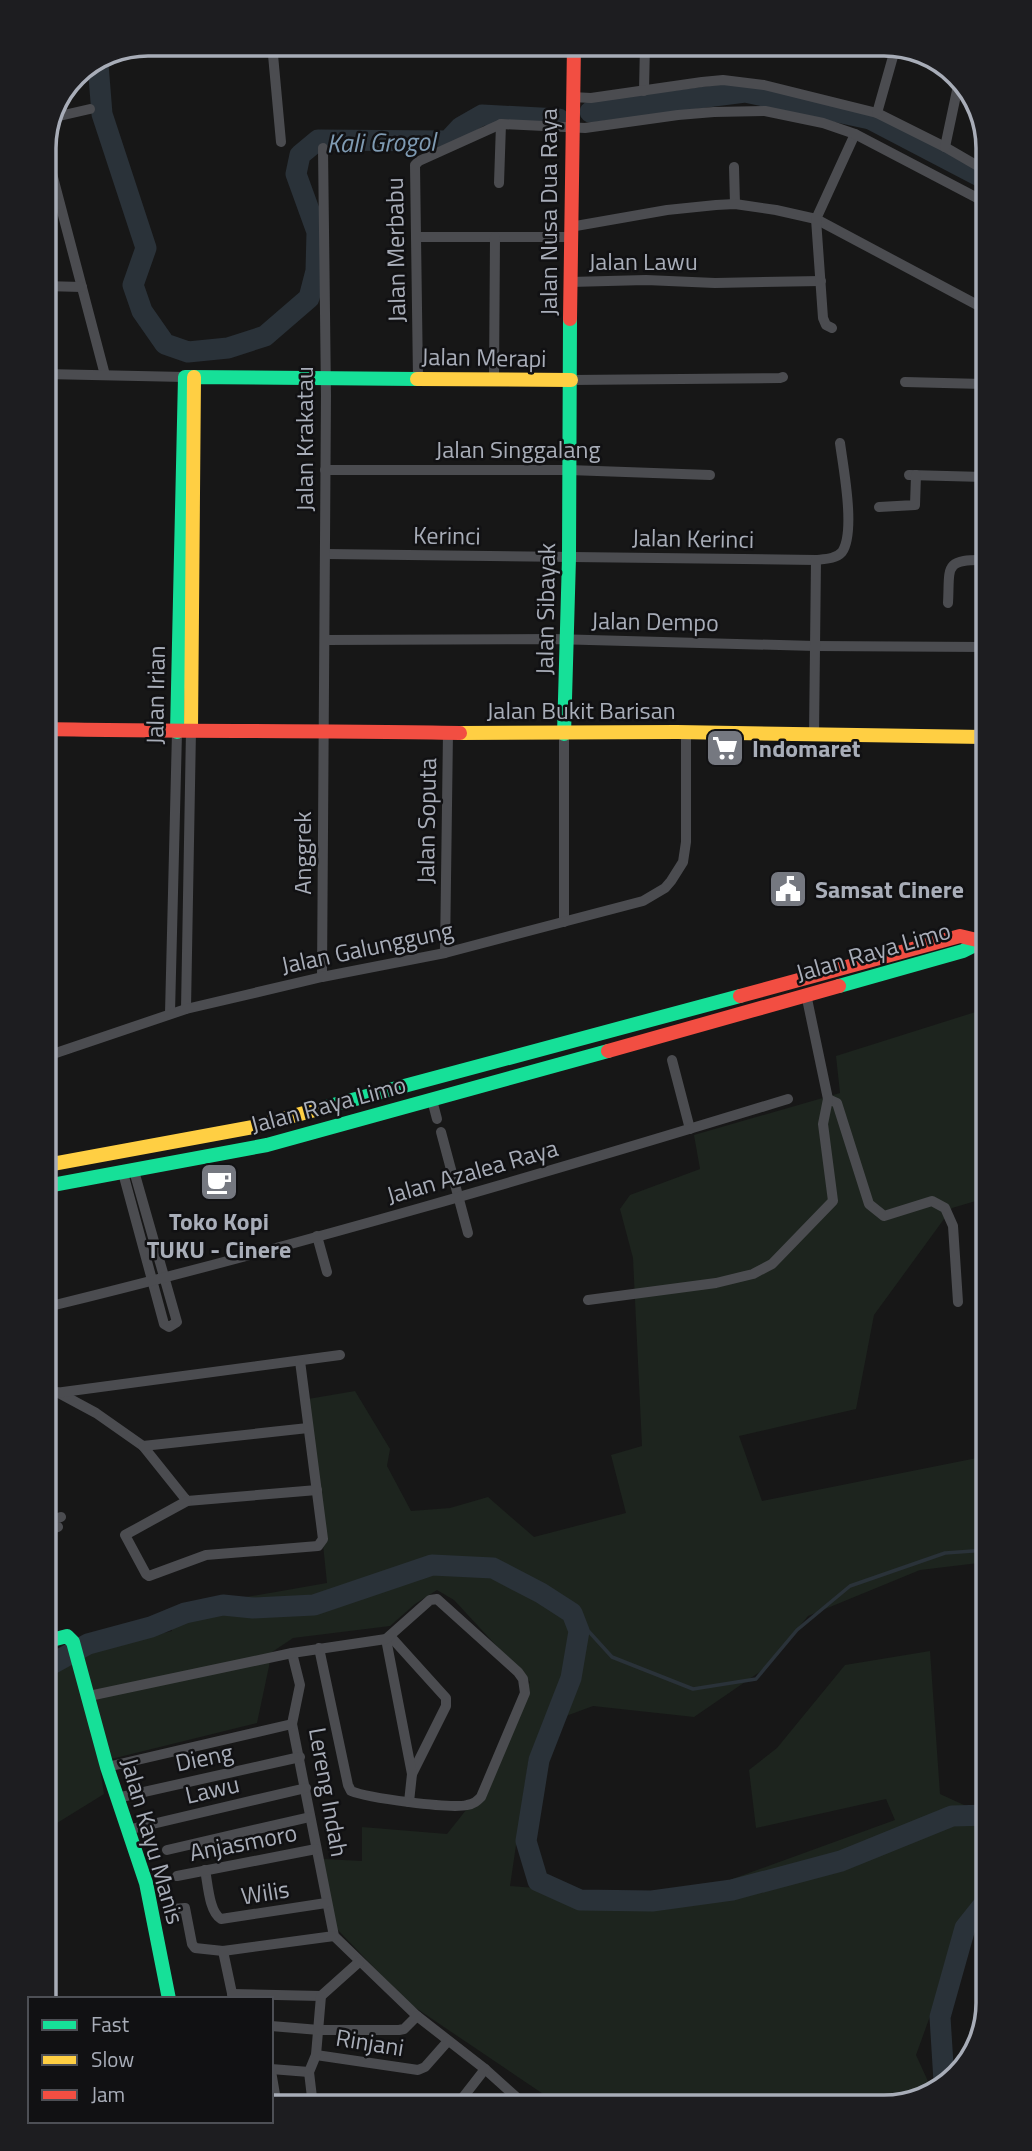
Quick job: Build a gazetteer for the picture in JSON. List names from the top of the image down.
{
  "streets": {
    "street": [
      "Jalan Nusa Dua Raya",
      "Jalan Merbabu",
      "Jalan Lawu",
      "Jalan Merapi",
      "Jalan Krakatau",
      "Jalan Singgalang",
      "Kerinci",
      "Jalan Kerinci",
      "Jalan Sibayak",
      "Jalan Dempo",
      "Jalan Irian",
      "Jalan Bukit Barisan",
      "Jalan Soputa",
      "Anggrek",
      "Jalan Galunggung",
      "Jalan Raya Limo",
      "Jalan Azalea Raya",
      "Dieng",
      "Lawu",
      "Lereng Indah",
      "Jalan Kayu Manis",
      "Anjasmoro",
      "Wilis",
      "Rinjani"
    ]
  },
  "crossings": [
    ["Jalan Nusa Dua Raya", "Jalan Lawu"],
    ["Jalan Nusa Dua Raya", "Jalan Merapi"],
    ["Jalan Nusa Dua Raya", "Jalan Sibayak"],
    ["Jalan Merbabu", "Jalan Merapi"],
    ["Jalan Merapi", "Jalan Krakatau"],
    ["Jalan Merapi", "Jalan Sibayak"],
    ["Jalan Merapi", "Jalan Irian"],
    ["Jalan Krakatau", "Jalan Singgalang"],
    ["Jalan Krakatau", "Kerinci"],
    ["Jalan Krakatau", "Jalan Dempo"],
    ["Jalan Krakatau", "Jalan Bukit Barisan"],
    ["Jalan Krakatau", "Anggrek"],
    ["Jalan Singgalang", "Jalan Sibayak"],
    ["Kerinci", "Jalan Kerinci"],
    ["Kerinci", "Jalan Sibayak"],
    ["Jalan Kerinci", "Jalan Sibayak"],
    ["Jalan Sibayak", "Jalan Dempo"],
    ["Jalan Sibayak", "Jalan Bukit Barisan"],
    ["Jalan Sibayak", "Jalan Galunggung"],
    ["Jalan Irian", "Jalan Bukit Barisan"],
    ["Jalan Irian", "Jalan Galunggung"],
    ["Jalan Bukit Barisan", "Jalan Soputa"],
    ["Jalan Bukit Barisan", "Anggrek"],
    ["Jalan Bukit Barisan", "Jalan Galunggung"],
    ["Jalan Soputa", "Jalan Galunggung"],
    ["Anggrek", "Jalan Galunggung"],
    ["Dieng", "Lereng Indah"],
    ["Dieng", "Jalan Kayu Manis"],
    ["Lawu", "Lereng Indah"],
    ["Lawu", "Jalan Kayu Manis"],
    ["Lereng Indah", "Anjasmoro"],
    ["Lereng Indah", "Wilis"],
    ["Anjasmoro", "Wilis"]
  ],
  "water": ["Kali Grogol"],
  "places": {
    "supermarket": ["Indomaret"],
    "public building": ["Samsat Cinere"],
    "cafe": ["Toko Kopi TUKU - Cinere"]
  },
  "legend": ["Fast", "Slow", "Jam"]
}
